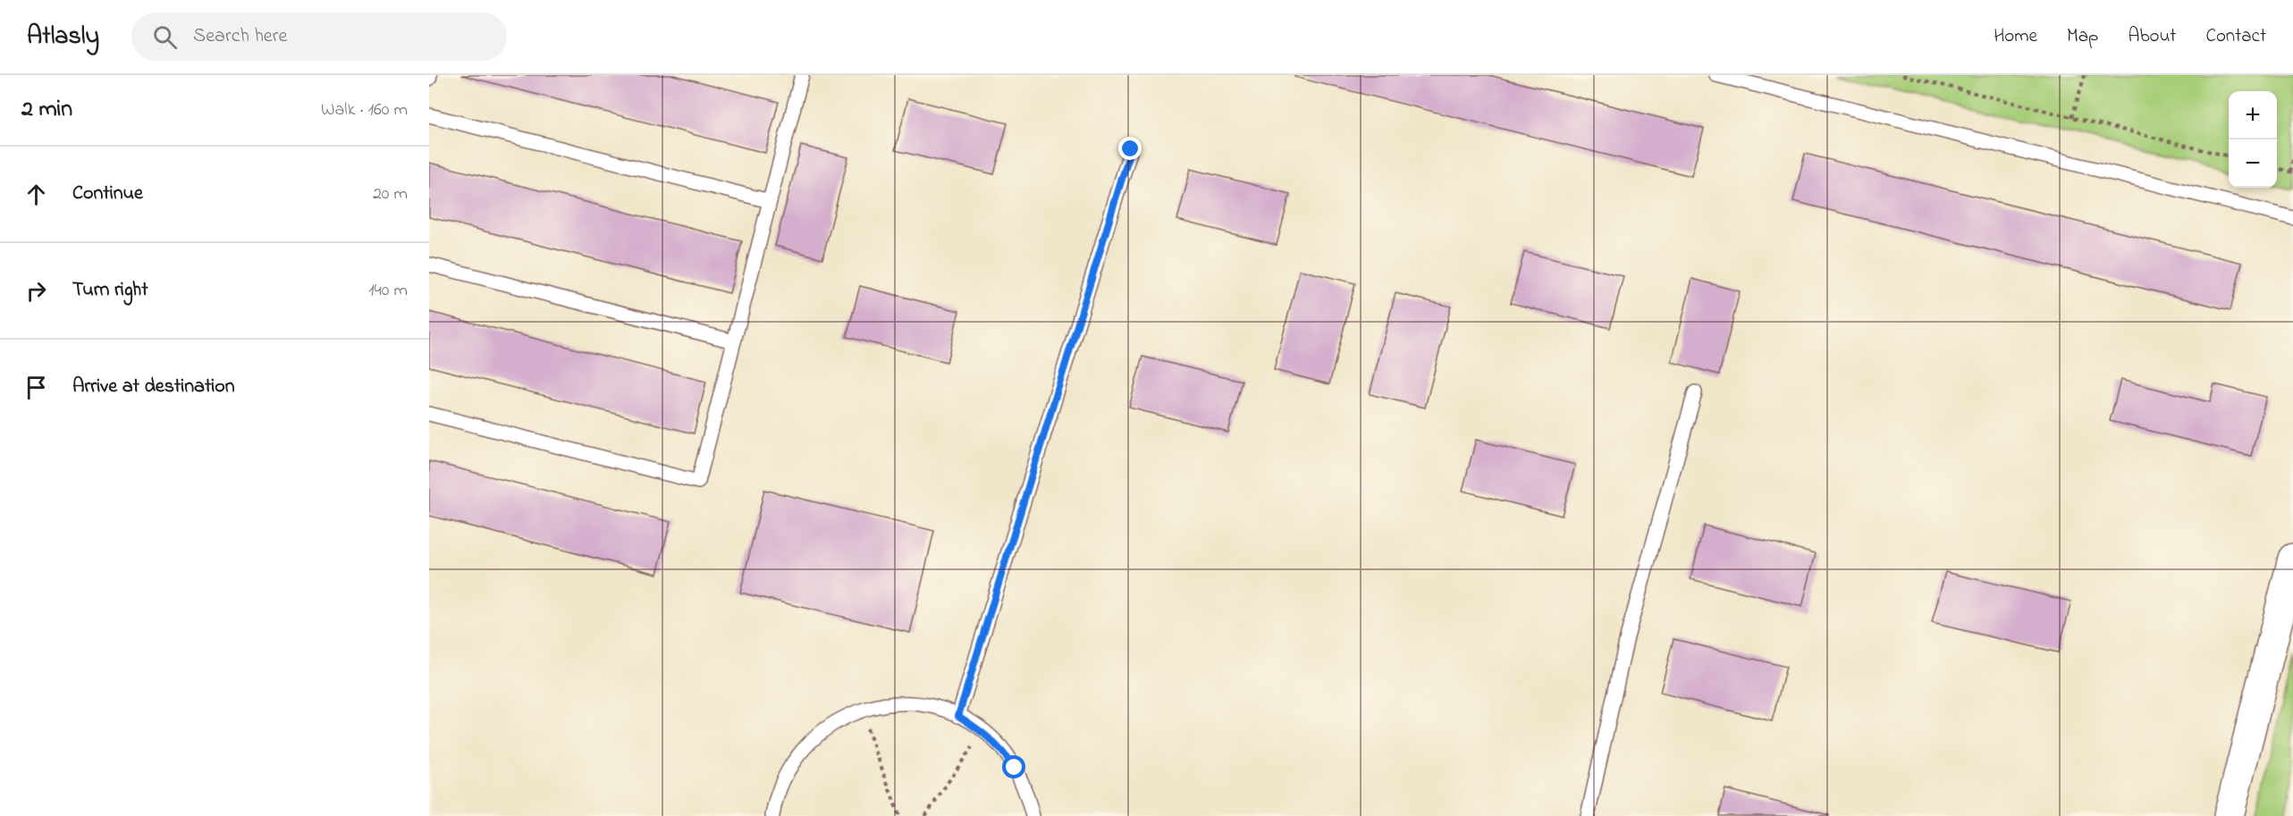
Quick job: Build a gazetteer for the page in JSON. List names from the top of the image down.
{
  "page": {
    "header": "Atlasly",
    "search": "Search here",
    "nav": [
      "Home",
      "Map",
      "About",
      "Contact"
    ],
    "heading": ["2 min", "Walk · 160 m"],
    "map_buttons": ["+", "−"],
    "list": [
      ["Continue", "20 m"],
      ["Turn right", "140 m"],
      "Arrive at destination"
    ]
  }
}
